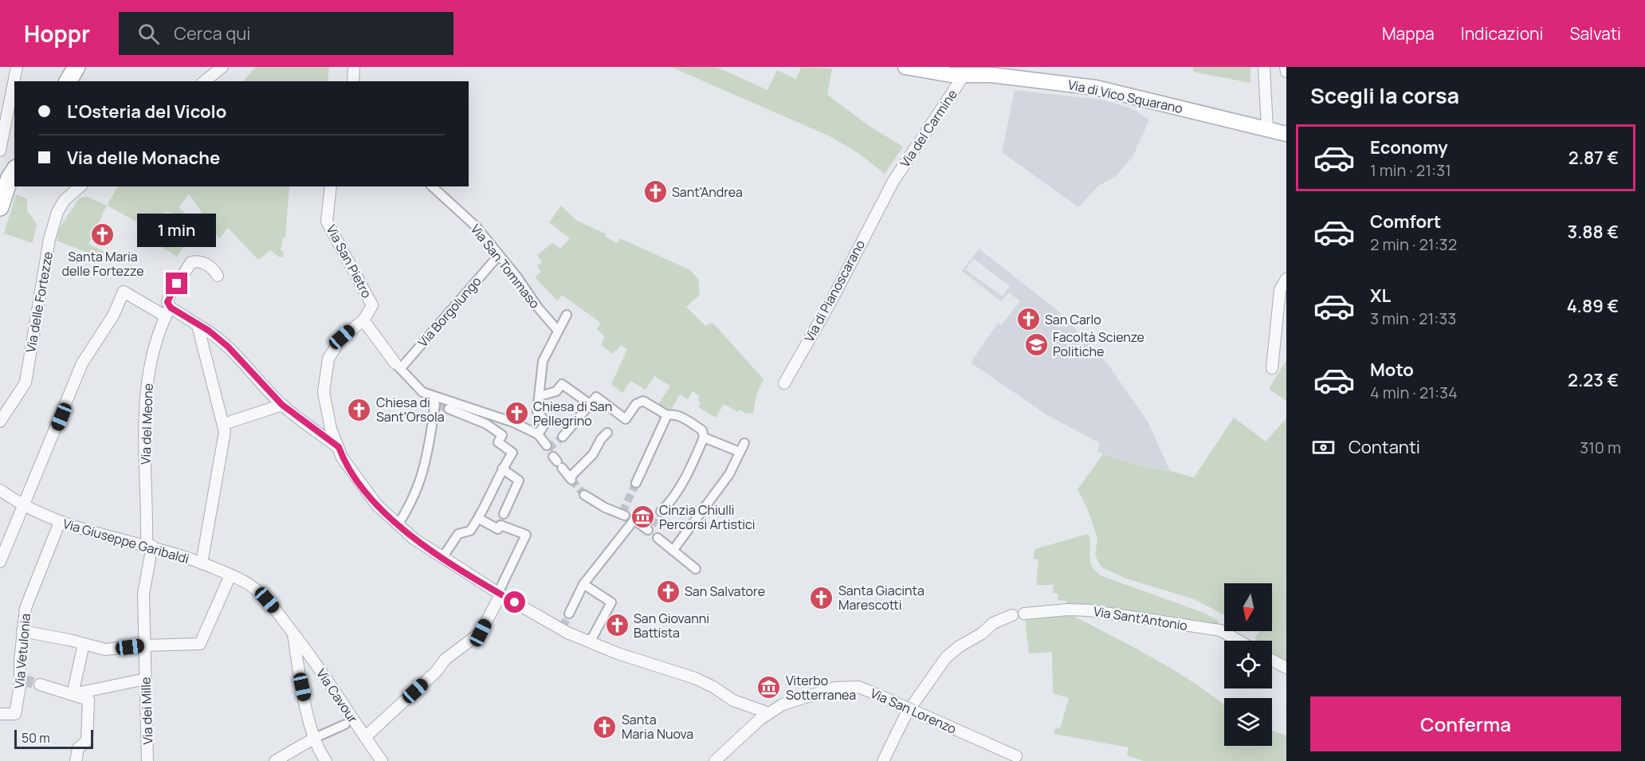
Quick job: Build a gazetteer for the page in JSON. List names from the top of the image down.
{
  "streets": {
    "main road": ["Via di Vico Squarano"],
    "street": [
      "Via del Carmine",
      "Via San Pietro",
      "Via San Tommaso",
      "Via di Pianoscarano",
      "Via delle Fortezze",
      "Via Borgolungo",
      "Via del Meone",
      "Via Giuseppe Garibaldi",
      "Via Sant'Antonio",
      "Via Vetulonia",
      "Via Cavour",
      "Via dei Mille",
      "Via San Lorenzo"
    ]
  },
  "crossings": [
    ["Via di Vico Squarano", "Via del Carmine"],
    ["Via del Carmine", "Via di Pianoscarano"],
    ["Via San Tommaso", "Via Borgolungo"],
    ["Via del Meone", "Via Giuseppe Garibaldi"],
    ["Via del Meone", "Via dei Mille"],
    ["Via Giuseppe Garibaldi", "Via Vetulonia"],
    ["Via Giuseppe Garibaldi", "Via Cavour"],
    ["Via Giuseppe Garibaldi", "Via dei Mille"]
  ],
  "places": {
    "church": [
      "Sant'Andrea",
      "Santa Maria delle Fortezze",
      "San Carlo",
      "Chiesa di Sant'Orsola",
      "Chiesa di San Pellegrino",
      "San Salvatore",
      "Santa Giacinta Marescotti",
      "San Giovanni Battista",
      "Santa Maria Nuova"
    ],
    "school or university": ["Facoltà Scienze Politiche"],
    "museum": ["Cinzia Chiulli Percorsi Artistici", "Viterbo Sotterranea"]
  },
  "scale_bar": "50 m",
  "north": "bottom",
  "page": {
    "header": "Hoppr",
    "search": "Cerca qui",
    "nav": ["Mappa", "Indicazioni", "Salvati"],
    "heading": "Scegli la corsa",
    "banner": ["L'Osteria del Vicolo", "Via delle Monache"],
    "list": [
      {
        "name": "Economy",
        "note": "1 min · 21:31",
        "value": "2.87 €"
      },
      {
        "name": "Comfort",
        "note": "2 min · 21:32",
        "value": "3.88 €"
      },
      {
        "name": "XL",
        "note": "3 min · 21:33",
        "value": "4.89 €"
      },
      {
        "name": "Moto",
        "note": "4 min · 21:34",
        "value": "2.23 €"
      }
    ],
    "bubble": "1 min",
    "pay": ["Contanti", "310 m"],
    "buttons": "Conferma",
    "scale": "50 m"
  }
}
